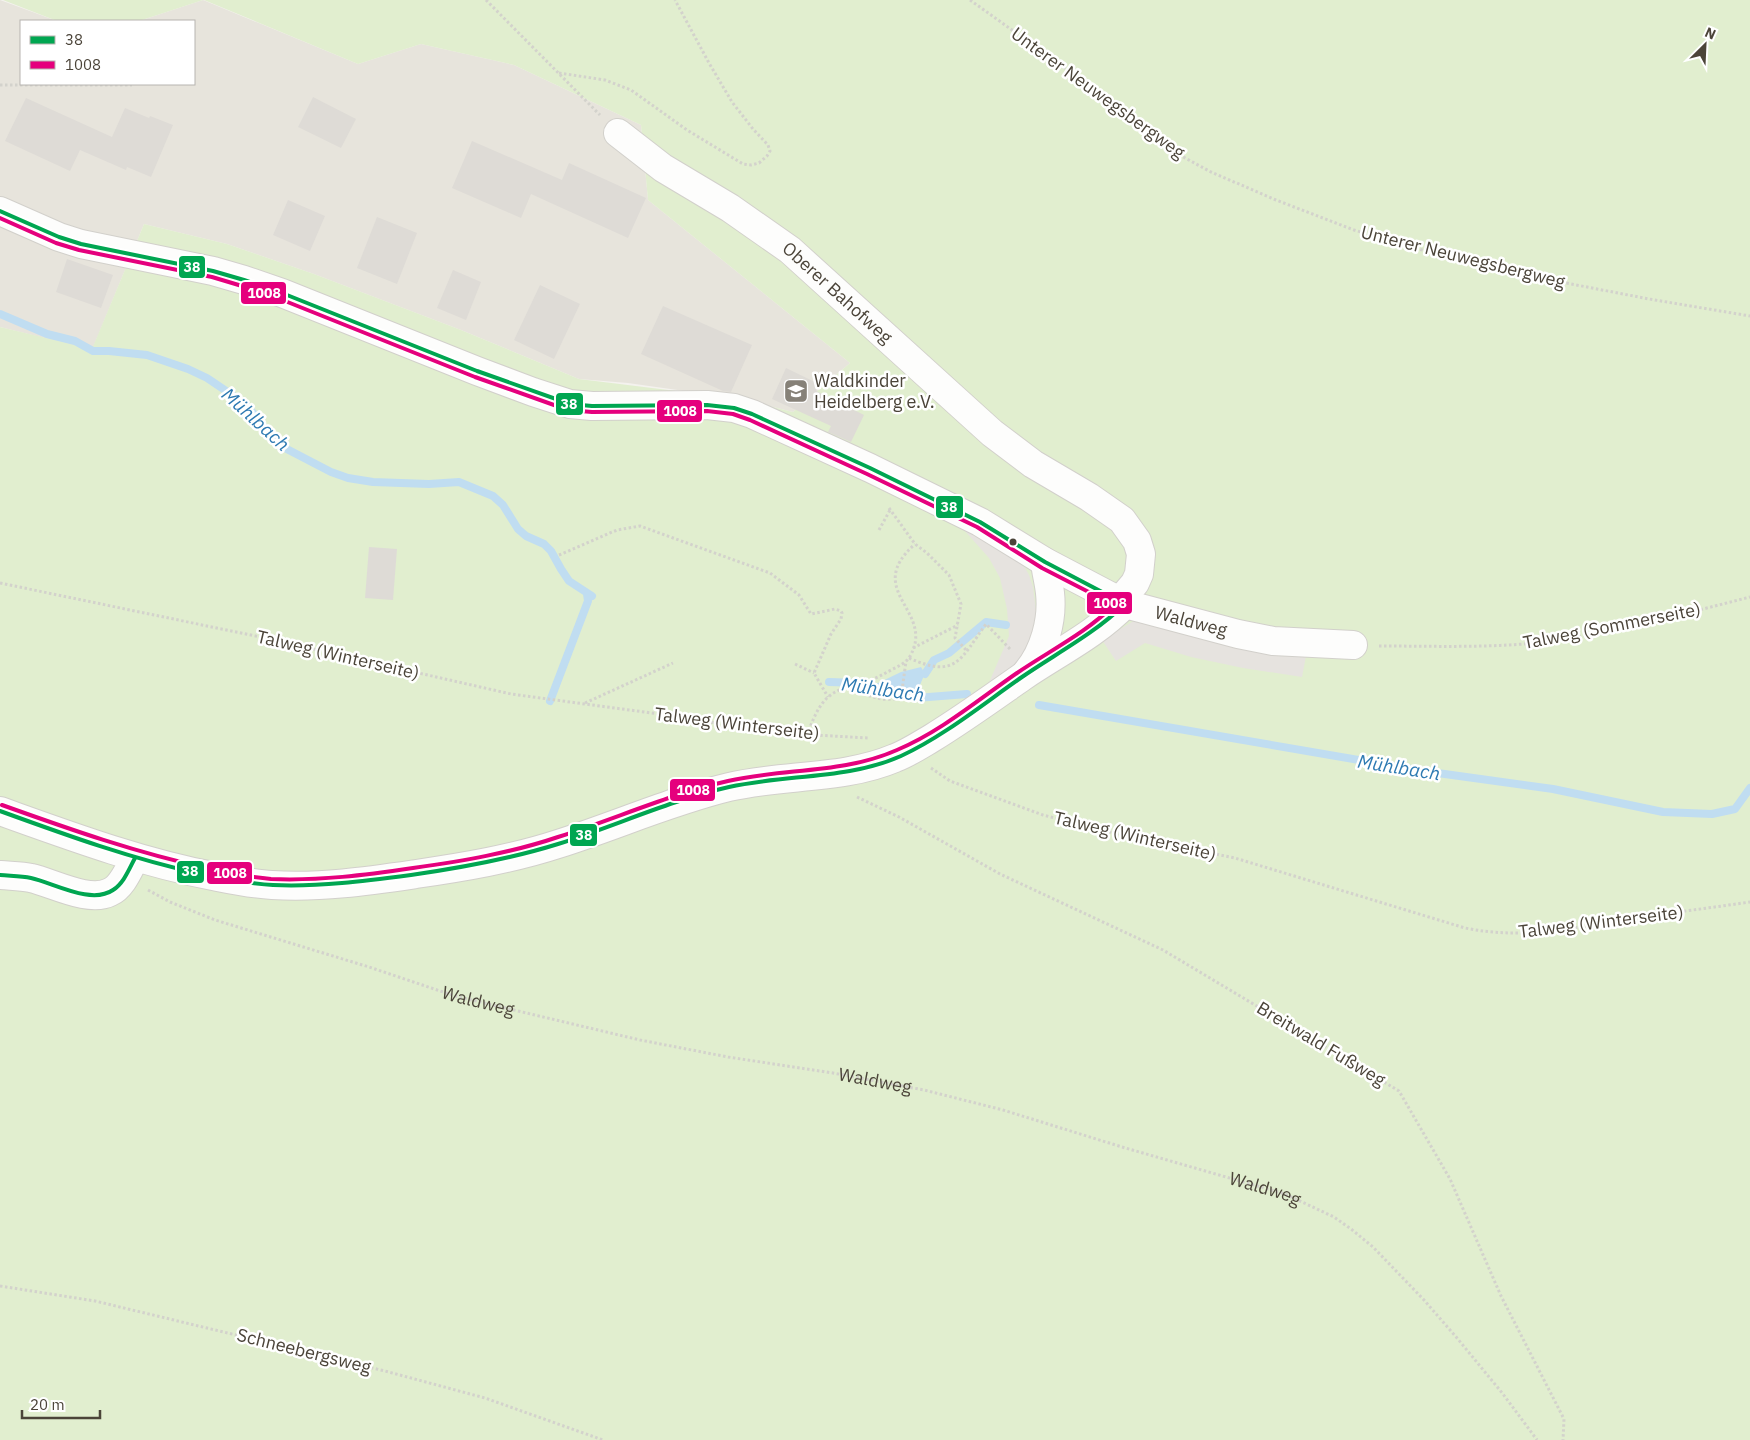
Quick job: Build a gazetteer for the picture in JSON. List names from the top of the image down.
{
  "streets": {
    "street": ["Oberer Bahofweg", "Waldweg"],
    "path": [
      "Unterer Neuwegsbergweg",
      "Talweg (Sommerseite)",
      "Talweg (Winterseite)",
      "Breitwald Fußweg",
      "Schneebergsweg"
    ]
  },
  "crossings": [
    ["Oberer Bahofweg", "Waldweg"],
    ["Waldweg", "Talweg (Sommerseite)"]
  ],
  "water": ["Mühlbach"],
  "places": {
    "school or university": ["Waldkinder Heidelberg e.V."]
  },
  "lines": ["transit line 38", "transit line 1008"],
  "legend": ["38", "1008"],
  "scale_bar": "20 m",
  "north": "top right"
}
